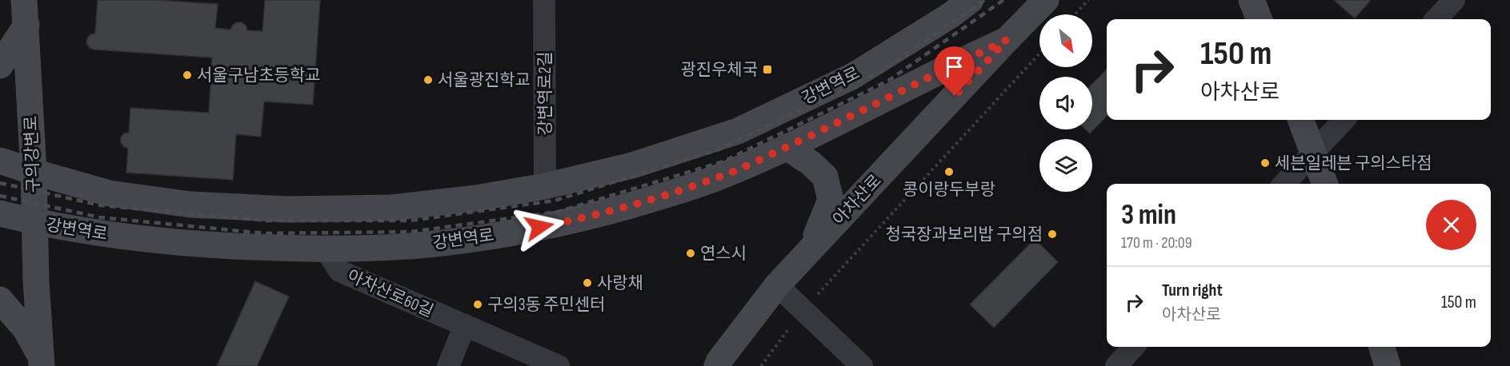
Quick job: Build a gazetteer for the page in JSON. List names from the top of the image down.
{
  "streets": {
    "main road": ["강변역로", "구의강변로", "아차산로"],
    "street": ["강변역로2길", "아차산로60길"]
  },
  "crossings": [
    ["강변역로", "강변역로2길"],
    ["강변역로", "구의강변로"],
    ["강변역로", "아차산로"],
    ["강변역로", "아차산로60길"]
  ],
  "places": {
    "transit": ["광진우체국"],
    "other": [
      "서울구남초등학교",
      "서울광진학교",
      "세븐일레븐 구의스타점",
      "콩이랑두부랑",
      "청국장과보리밥 구의점",
      "연스시",
      "사랑채",
      "구의3동 주민센터"
    ]
  },
  "north": "bottom right",
  "page": {
    "turn": ["150 m", "아차산로"],
    "heading": ["3 min", "170 m · 20:09"],
    "list": [
      {
        "name": "Turn right",
        "note": "아차산로",
        "value": "150 m"
      }
    ]
  }
}
